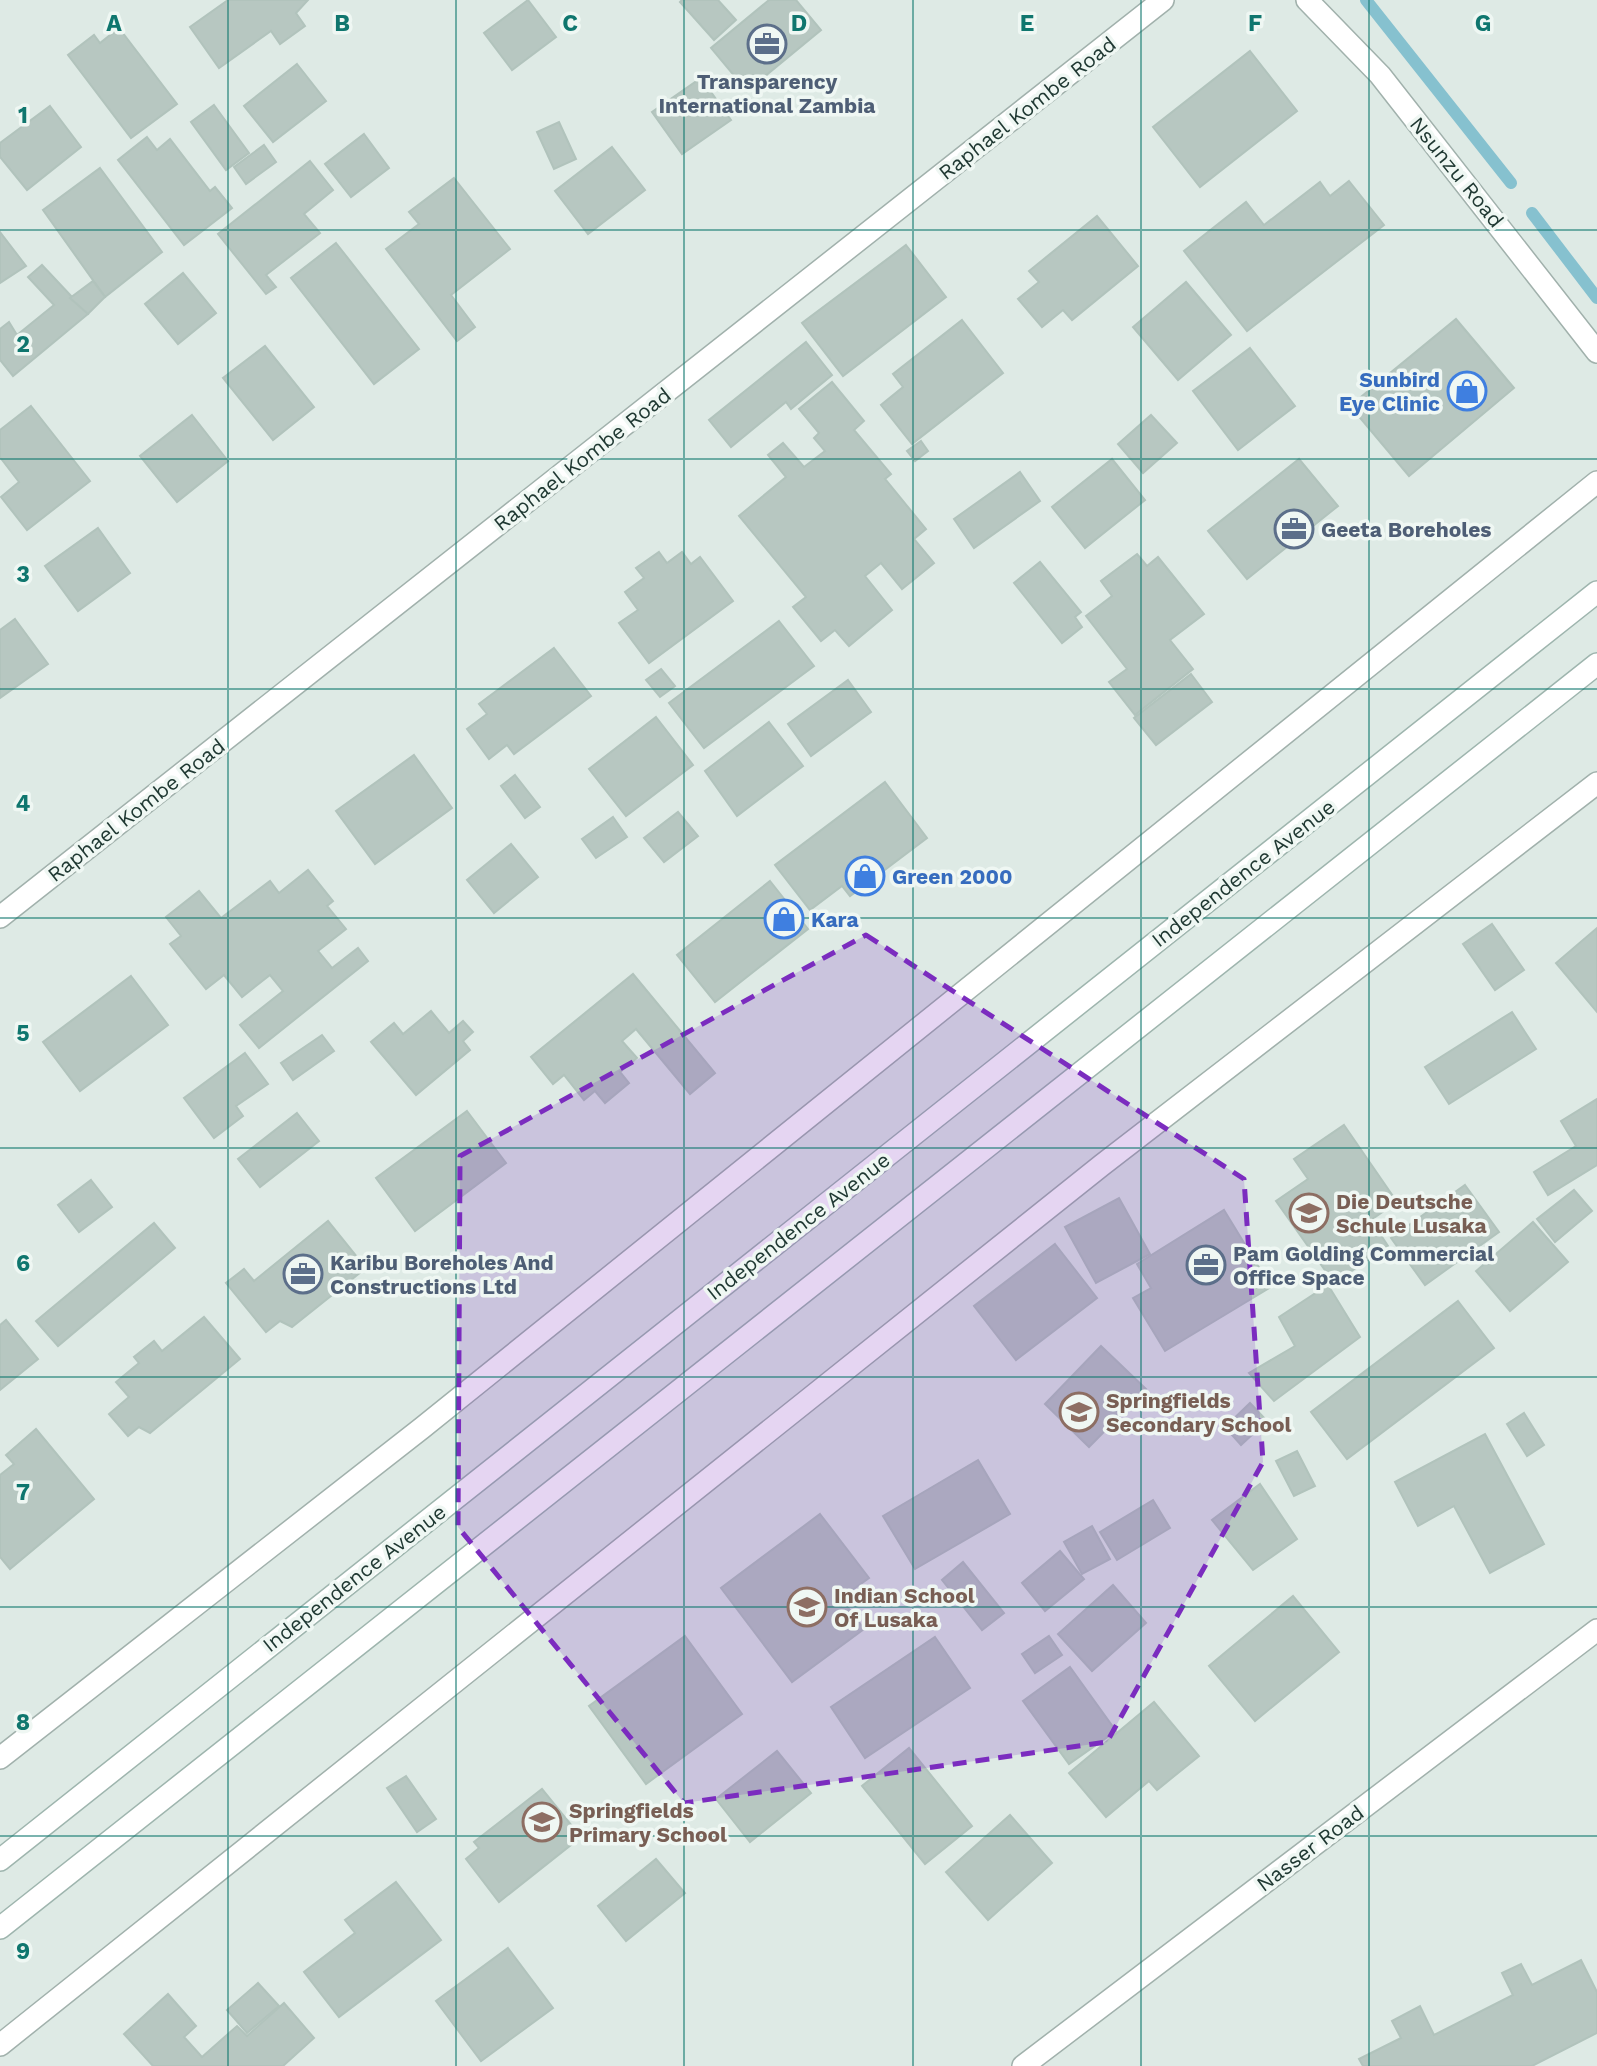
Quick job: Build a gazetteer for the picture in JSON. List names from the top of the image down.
{
  "streets": {
    "street": [
      "Raphael Kombe Road",
      "Nsunzu Road",
      "Independence Avenue",
      "Nasser Road"
    ]
  },
  "places": {
    "office": [
      "Transparency International Zambia",
      "Geeta Boreholes",
      "Pam Golding Commercial Office Space",
      "Karibu Boreholes And Constructions Ltd"
    ],
    "shop": ["Sunbird Eye Clinic", "Green 2000", "Kara"],
    "school or university": [
      "Die Deutsche Schule Lusaka",
      "Springfields Secondary School",
      "Indian School Of Lusaka",
      "Springfields Primary School"
    ]
  },
  "grid": {
    "columns": [
      "A",
      "B",
      "C",
      "D",
      "E",
      "F",
      "G"
    ],
    "rows": [
      "1",
      "2",
      "3",
      "4",
      "5",
      "6",
      "7",
      "8",
      "9"
    ]
  }
}
